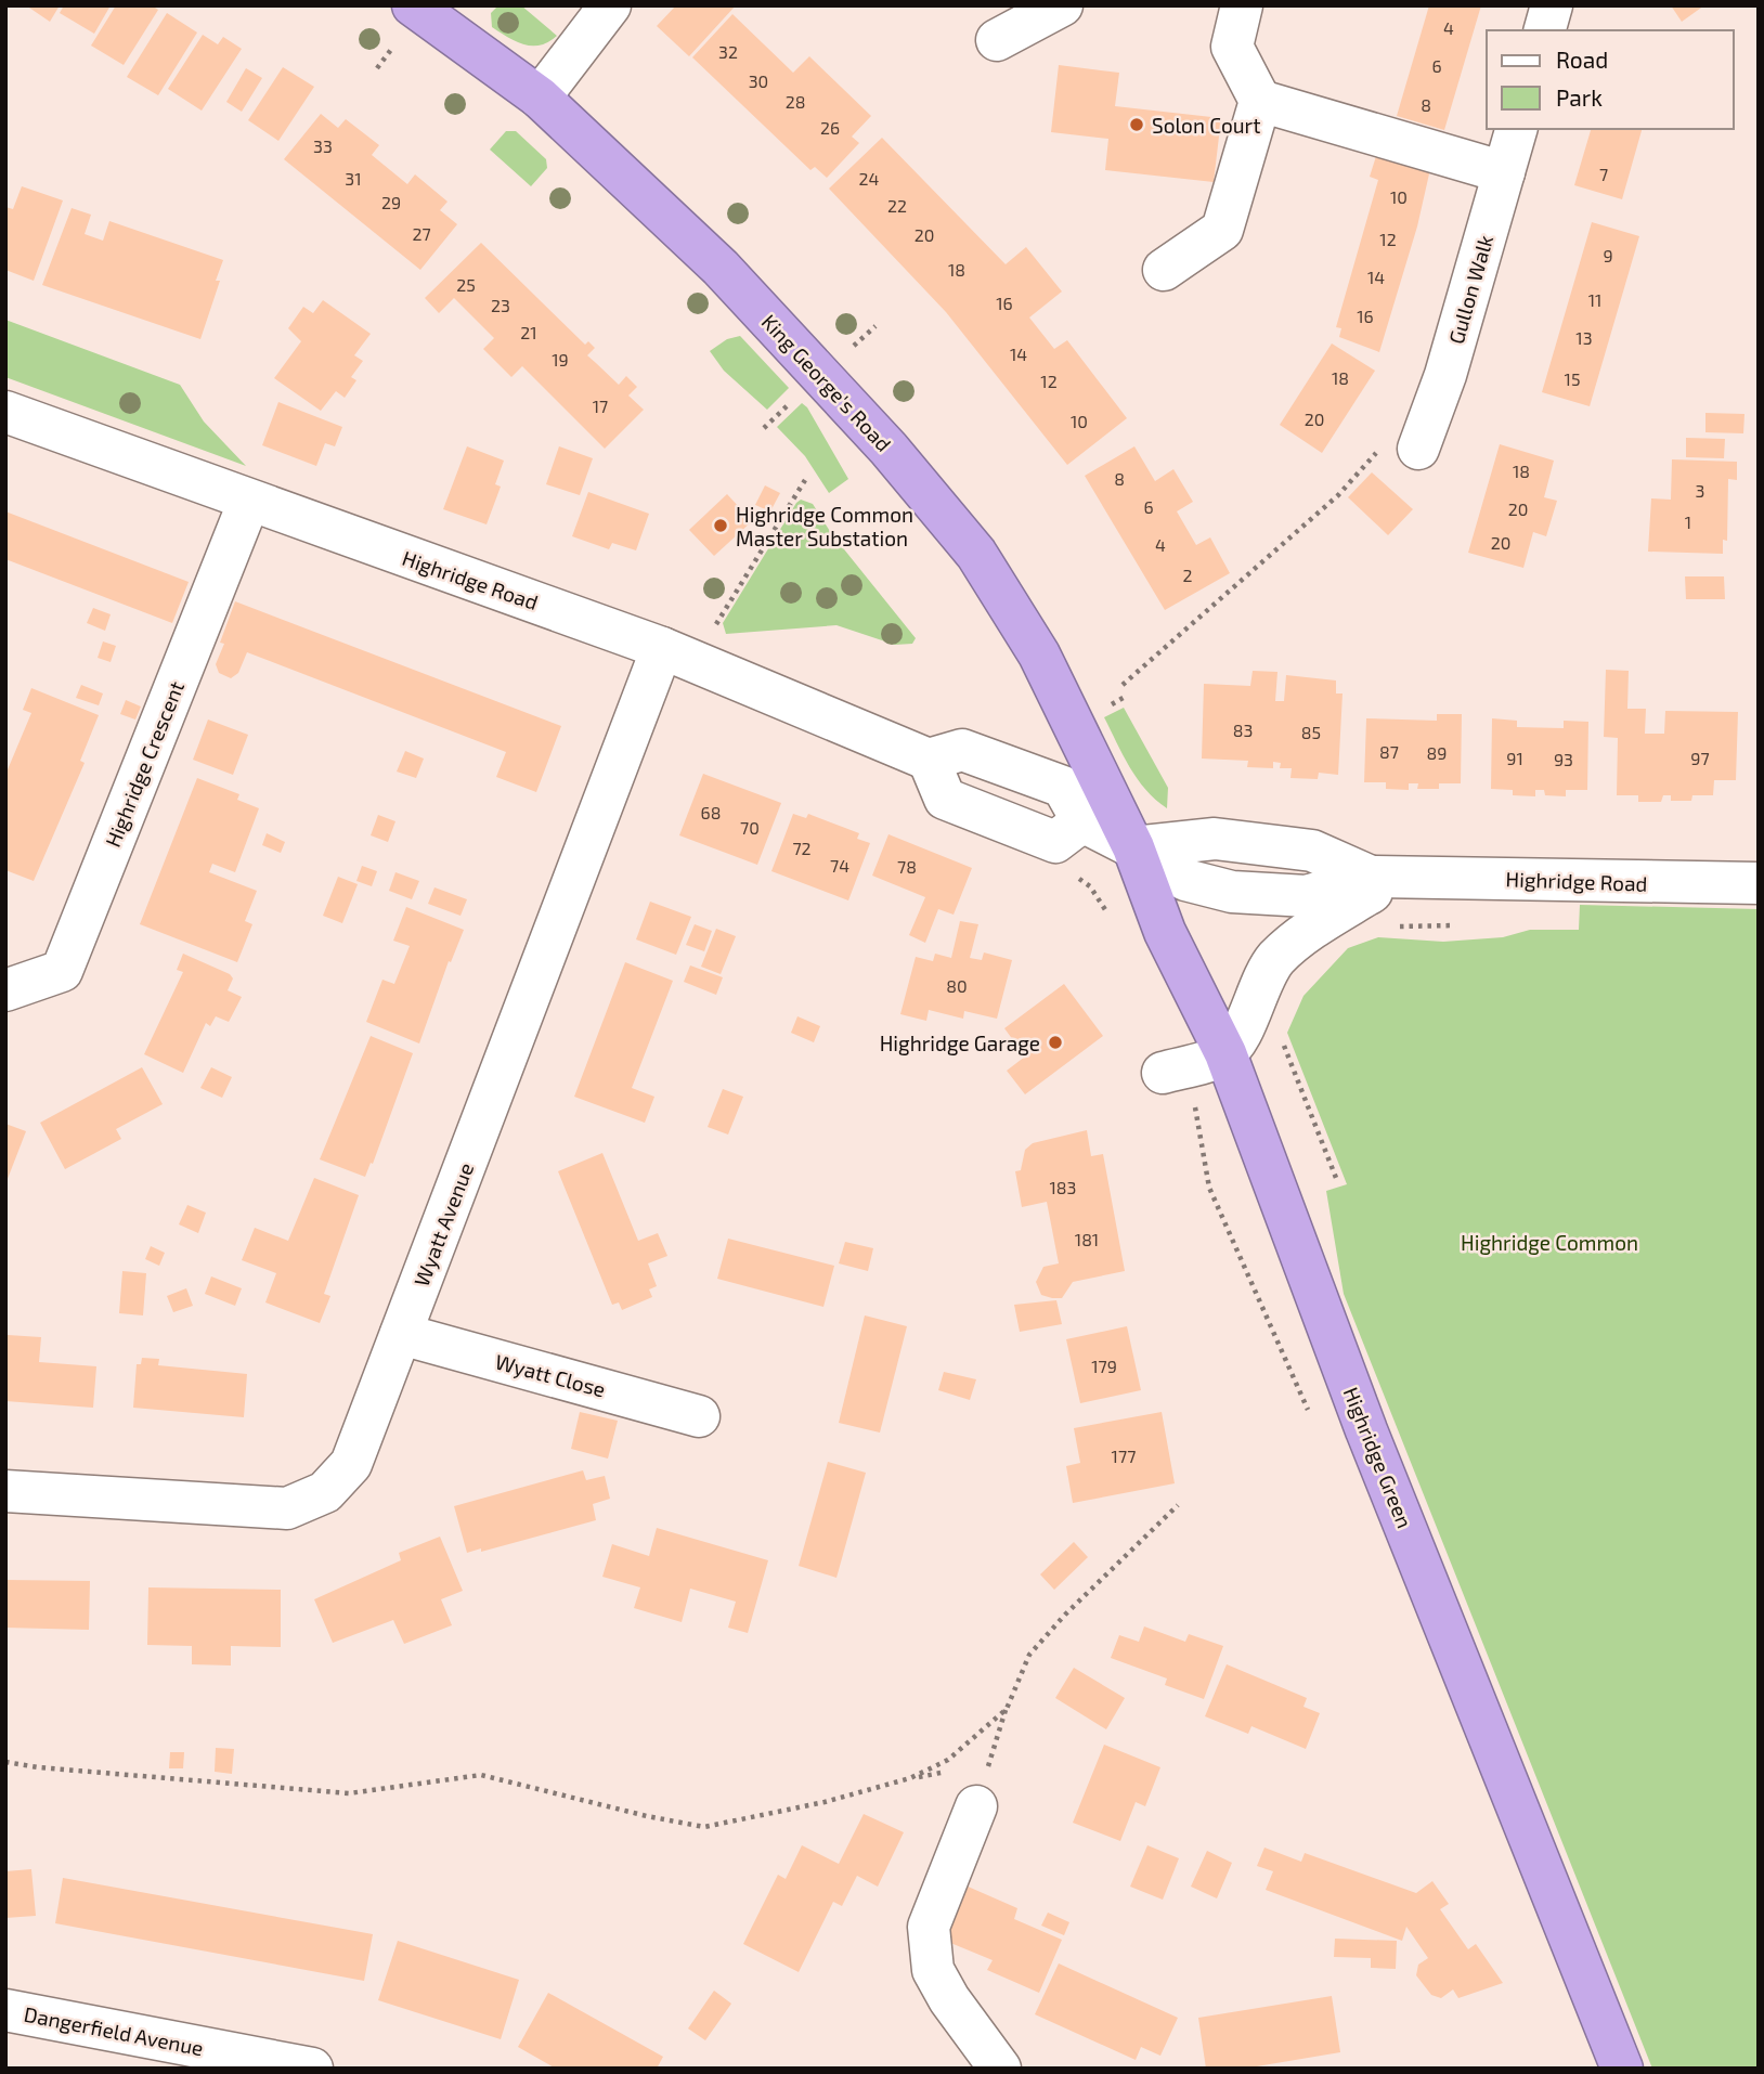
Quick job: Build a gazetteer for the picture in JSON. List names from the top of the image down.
{
  "streets": {
    "highway": ["King George's Road", "Highridge Green"],
    "street": [
      "Gullon Walk",
      "Highridge Road",
      "Highridge Crescent",
      "Wyatt Avenue",
      "Wyatt Close",
      "Dangerfield Avenue"
    ]
  },
  "crossings": [
    ["King George's Road", "Highridge Road"],
    ["King George's Road", "Highridge Green"],
    ["Highridge Road", "Highridge Crescent"],
    ["Highridge Road", "Wyatt Avenue"],
    ["Highridge Road", "Highridge Green"],
    ["Wyatt Avenue", "Wyatt Close"]
  ],
  "parks": ["Highridge Common"],
  "places": ["Solon Court", "Highridge Common Master Substation", "Highridge Garage"],
  "house_numbers": [
    "4",
    "32",
    "6",
    "30",
    "28",
    "8",
    "26",
    "33",
    "7",
    "31",
    "24",
    "10",
    "29",
    "22",
    "27",
    "20",
    "12",
    "9",
    "18",
    "14",
    "25",
    "11",
    "16",
    "23",
    "16",
    "21",
    "13",
    "14",
    "19",
    "18",
    "15",
    "12",
    "17",
    "20",
    "10",
    "18",
    "8",
    "3",
    "6",
    "20",
    "1",
    "20",
    "4",
    "2",
    "83",
    "85",
    "87",
    "89",
    "91",
    "97",
    "93",
    "68",
    "70",
    "72",
    "74",
    "78",
    "80",
    "183",
    "181",
    "179",
    "177"
  ],
  "legend": ["Road", "Park"]
}
